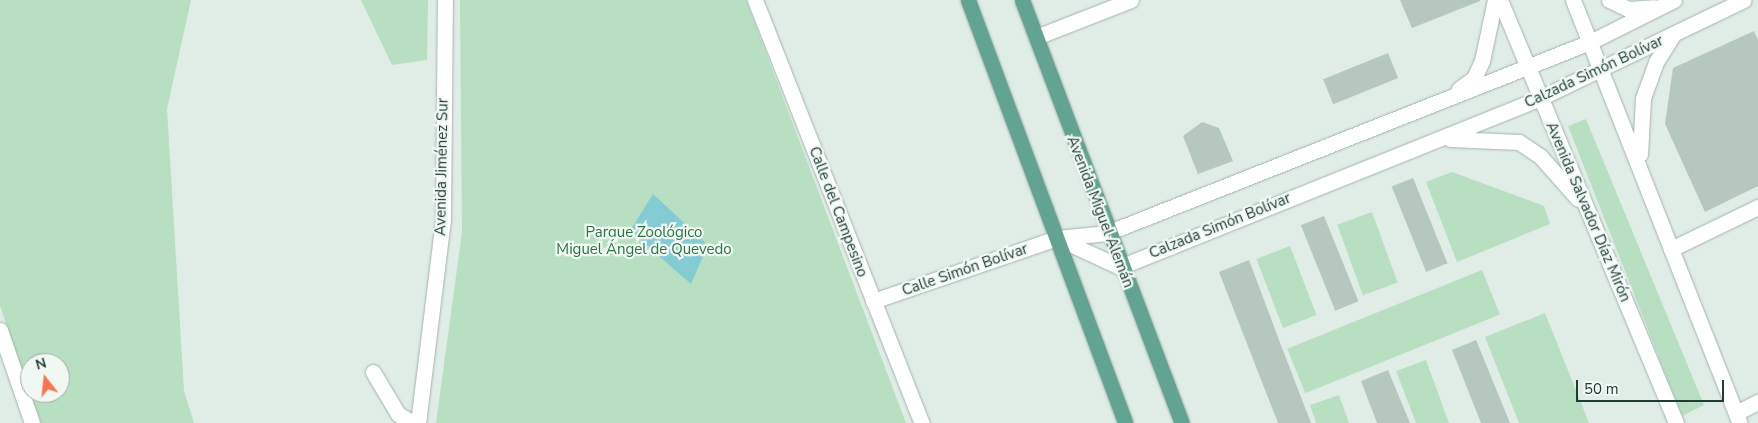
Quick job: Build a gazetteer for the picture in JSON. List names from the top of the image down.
{
  "streets": {
    "main road": [
      "Calzada Simón Bolívar",
      "Avenida Jiménez Sur",
      "Calle del Campesino",
      "Avenida Miguel Alemán",
      "Avenida Salvador Díaz Mirón",
      "Calle Simón Bolívar"
    ]
  },
  "crossings": [
    ["Calzada Simón Bolívar", "Avenida Miguel Alemán"],
    ["Calzada Simón Bolívar", "Avenida Salvador Díaz Mirón"],
    ["Calzada Simón Bolívar", "Calle Simón Bolívar"],
    ["Calle del Campesino", "Calle Simón Bolívar"]
  ],
  "parks": ["Parque Zoológico Miguel Ángel de Quevedo"],
  "scale_bar": "50 m",
  "north": "top"
}
